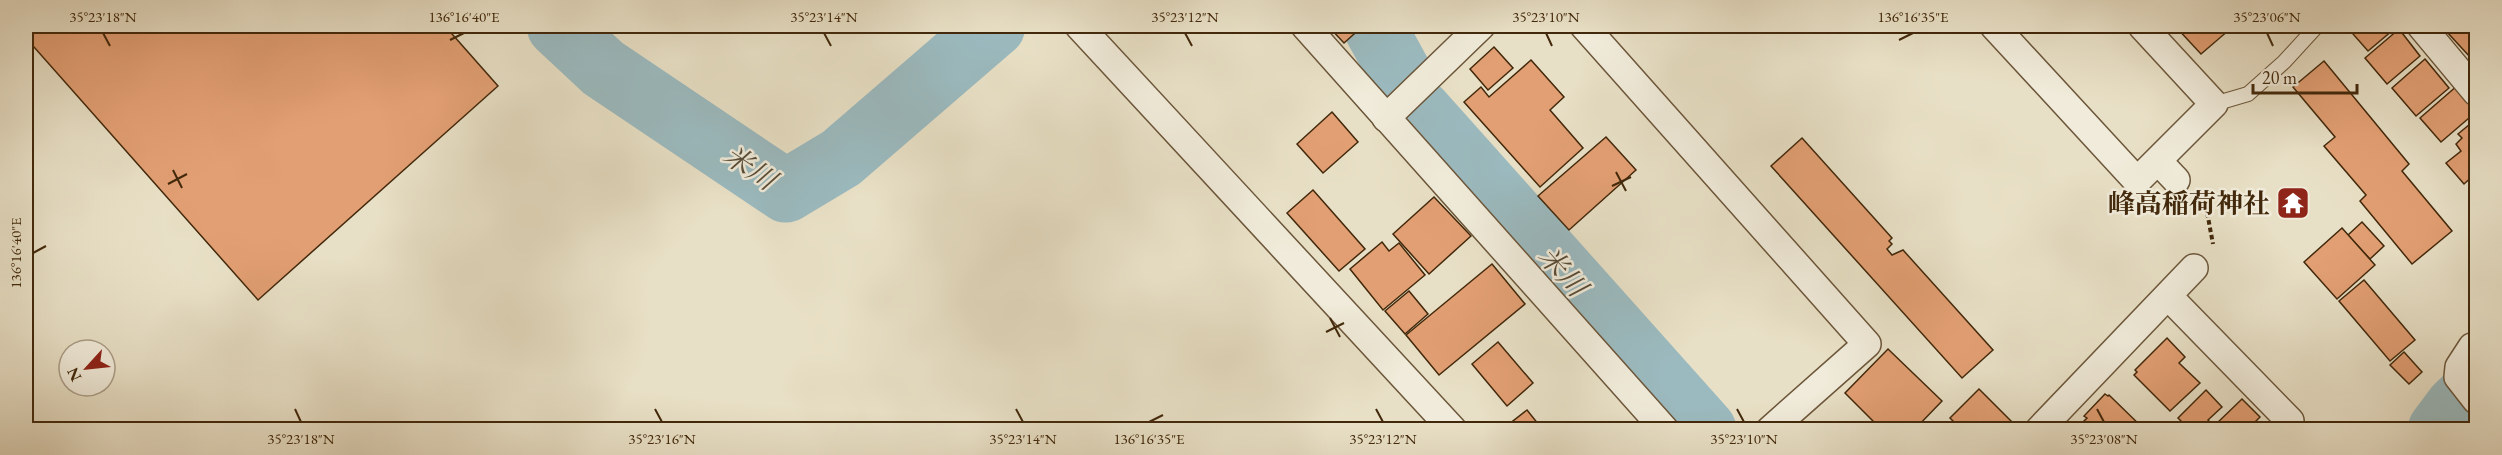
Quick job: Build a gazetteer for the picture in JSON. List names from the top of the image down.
{
  "water": ["米川"],
  "places": {
    "temple": ["峰高稲荷神社"]
  },
  "scale_bar": "20 m",
  "north": "bottom left",
  "coordinates": [
    "35°23'18\"N",
    "136°16'40\"E",
    "35°23'14\"N",
    "35°23'12\"N",
    "35°23'10\"N",
    "136°16'35\"E",
    "35°23'06\"N",
    "35°23'16\"N",
    "35°23'08\"N"
  ]
}
